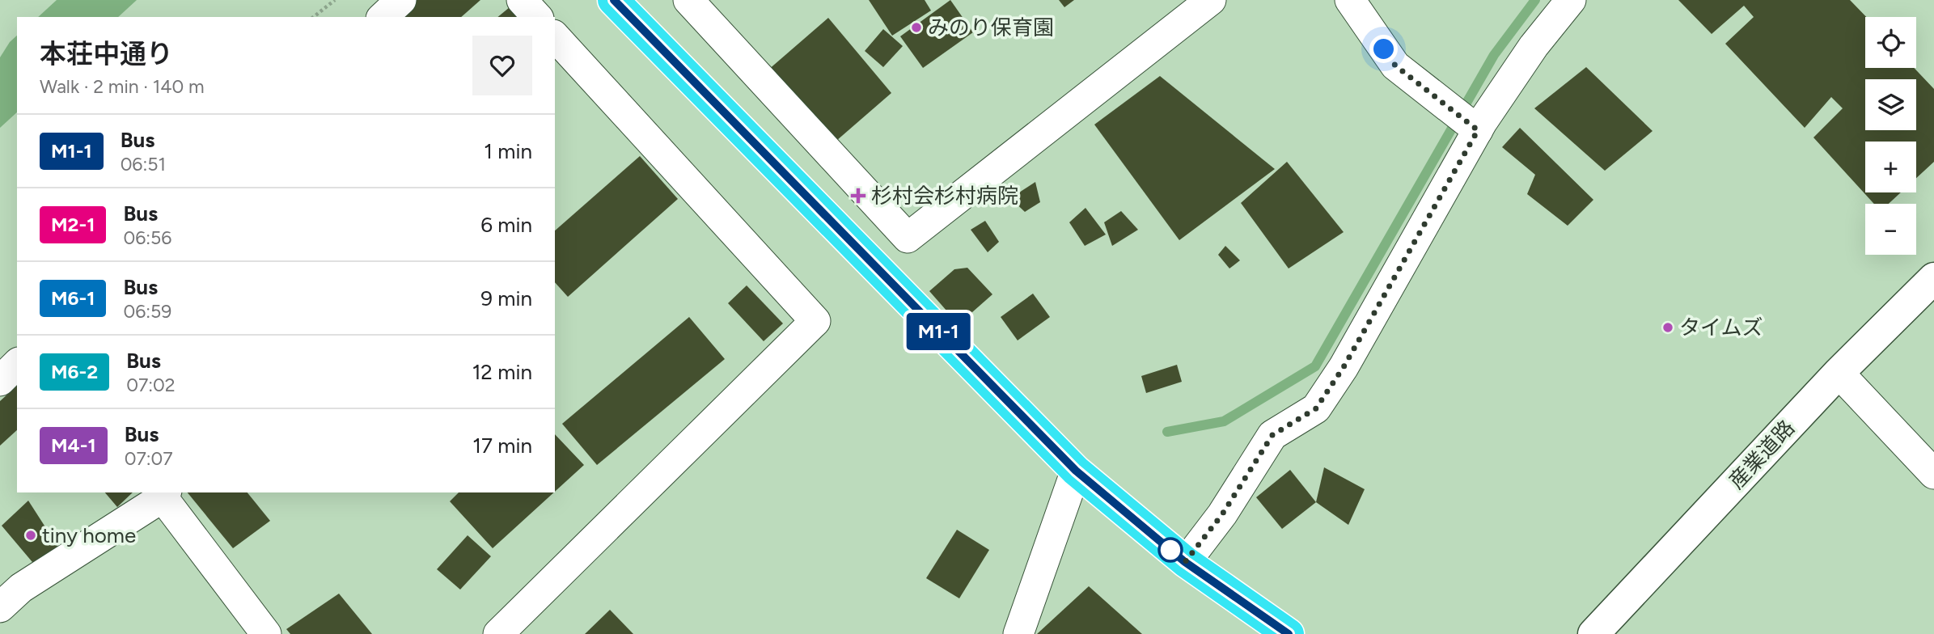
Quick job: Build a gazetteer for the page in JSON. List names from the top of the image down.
{
  "streets": {
    "street": ["産業道路"]
  },
  "places": {
    "other": ["みのり保育園", "タイムズ", "tiny home"],
    "health": ["杉村会杉村病院"]
  },
  "lines": ["bus line M1-1"],
  "page": {
    "on_map": "M1-1",
    "map_buttons": ["+", "−"],
    "heading": ["本荘中通り", "Walk · 2 min · 140 m"],
    "list": [
      {
        "mark": "M1-1",
        "name": "Bus",
        "note": "06:51",
        "value": "1 min"
      },
      {
        "mark": "M2-1",
        "name": "Bus",
        "note": "06:56",
        "value": "6 min"
      },
      {
        "mark": "M6-1",
        "name": "Bus",
        "note": "06:59",
        "value": "9 min"
      },
      {
        "mark": "M6-2",
        "name": "Bus",
        "note": "07:02",
        "value": "12 min"
      },
      {
        "mark": "M4-1",
        "name": "Bus",
        "note": "07:07",
        "value": "17 min"
      }
    ]
  }
}
